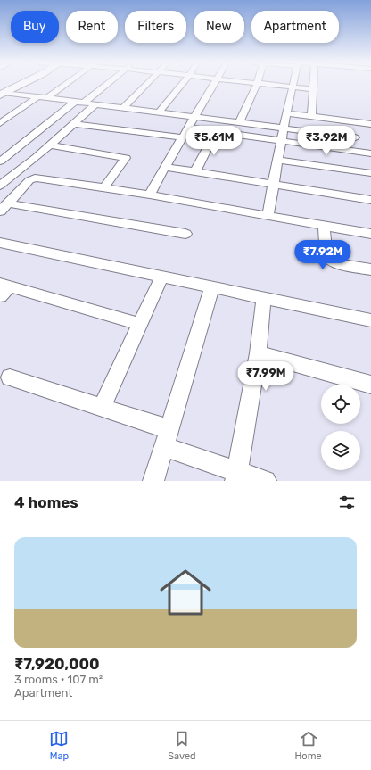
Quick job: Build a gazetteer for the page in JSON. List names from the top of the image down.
{
  "page": {
    "chip": [
      "Buy",
      "Rent",
      "Filters",
      "New",
      "Apartment"
    ],
    "price": [
      "₹5.61M",
      "₹3.92M",
      "₹7.92M",
      "₹7.99M"
    ],
    "heading": "4 homes",
    "list": [
      {
        "name": "₹7,920,000",
        "note": "3 rooms · 107 m² · Apartment"
      }
    ],
    "tabs": ["Map", "Saved", "Home"]
  }
}
